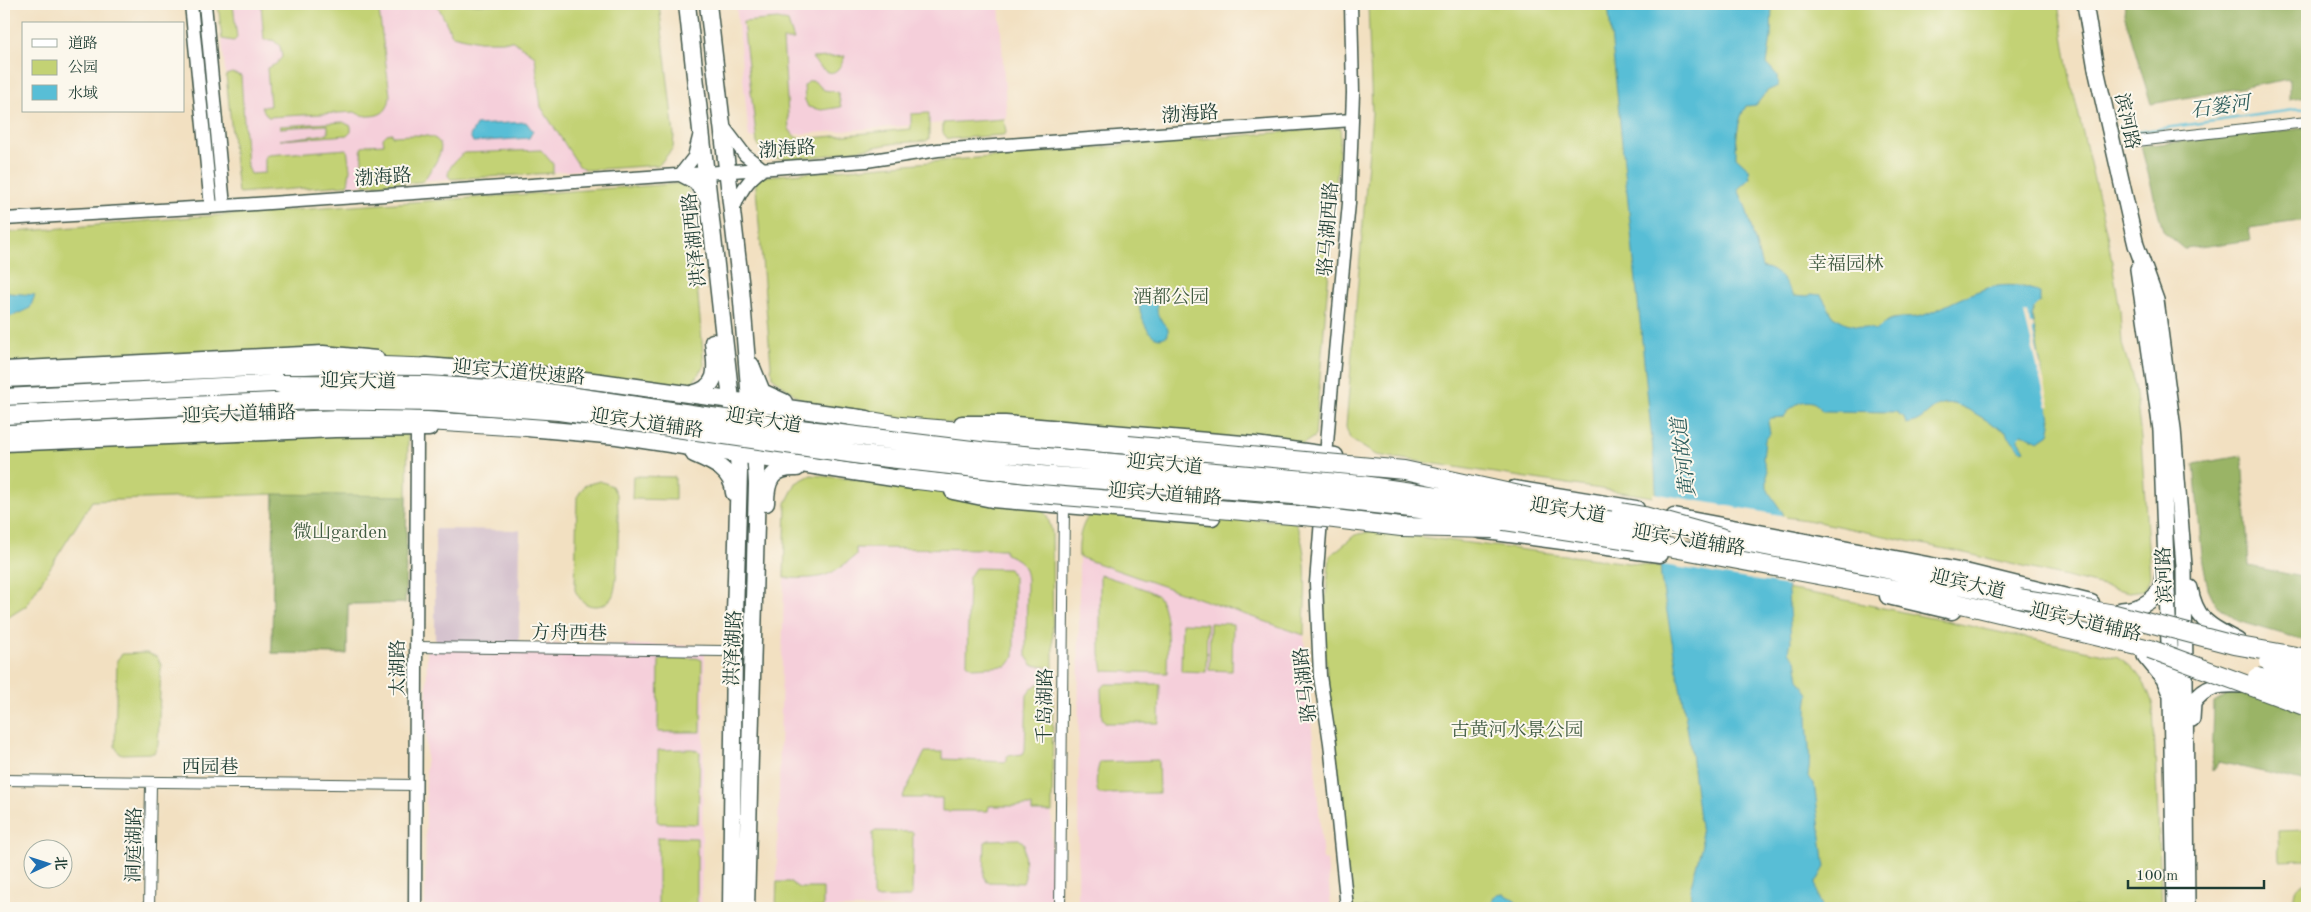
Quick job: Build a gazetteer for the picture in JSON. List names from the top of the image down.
{
  "streets": {
    "highway": ["迎宾大道快速路", "迎宾大道"],
    "main road": [
      "滨河路",
      "洪泽湖西路",
      "迎宾大道辅路",
      "洪泽湖路"
    ],
    "street": [
      "渤海路",
      "骆马湖西路",
      "方舟西巷",
      "太湖路",
      "骆马湖路",
      "千岛湖路",
      "西园巷",
      "洞庭湖路"
    ]
  },
  "crossings": [
    ["渤海路", "骆马湖西路"],
    ["渤海路", "洪泽湖西路"],
    ["滨河路", "迎宾大道辅路"],
    ["骆马湖西路", "迎宾大道辅路"],
    ["骆马湖西路", "骆马湖路"],
    ["洪泽湖西路", "迎宾大道辅路"],
    ["洪泽湖西路", "洪泽湖路"],
    ["迎宾大道快速路", "迎宾大道"],
    ["迎宾大道", "迎宾大道辅路"],
    ["迎宾大道辅路", "洪泽湖路"],
    ["迎宾大道辅路", "太湖路"],
    ["迎宾大道辅路", "骆马湖路"],
    ["迎宾大道辅路", "千岛湖路"],
    ["方舟西巷", "太湖路"],
    ["太湖路", "西园巷"],
    ["西园巷", "洞庭湖路"]
  ],
  "water": ["石篓河", "黄河故道"],
  "parks": [
    "幸福园林",
    "酒都公园",
    "微山garden",
    "古黄河水景公园"
  ],
  "legend": ["道路", "公园", "水域"],
  "scale_bar": "100 m",
  "north": "right"
}
